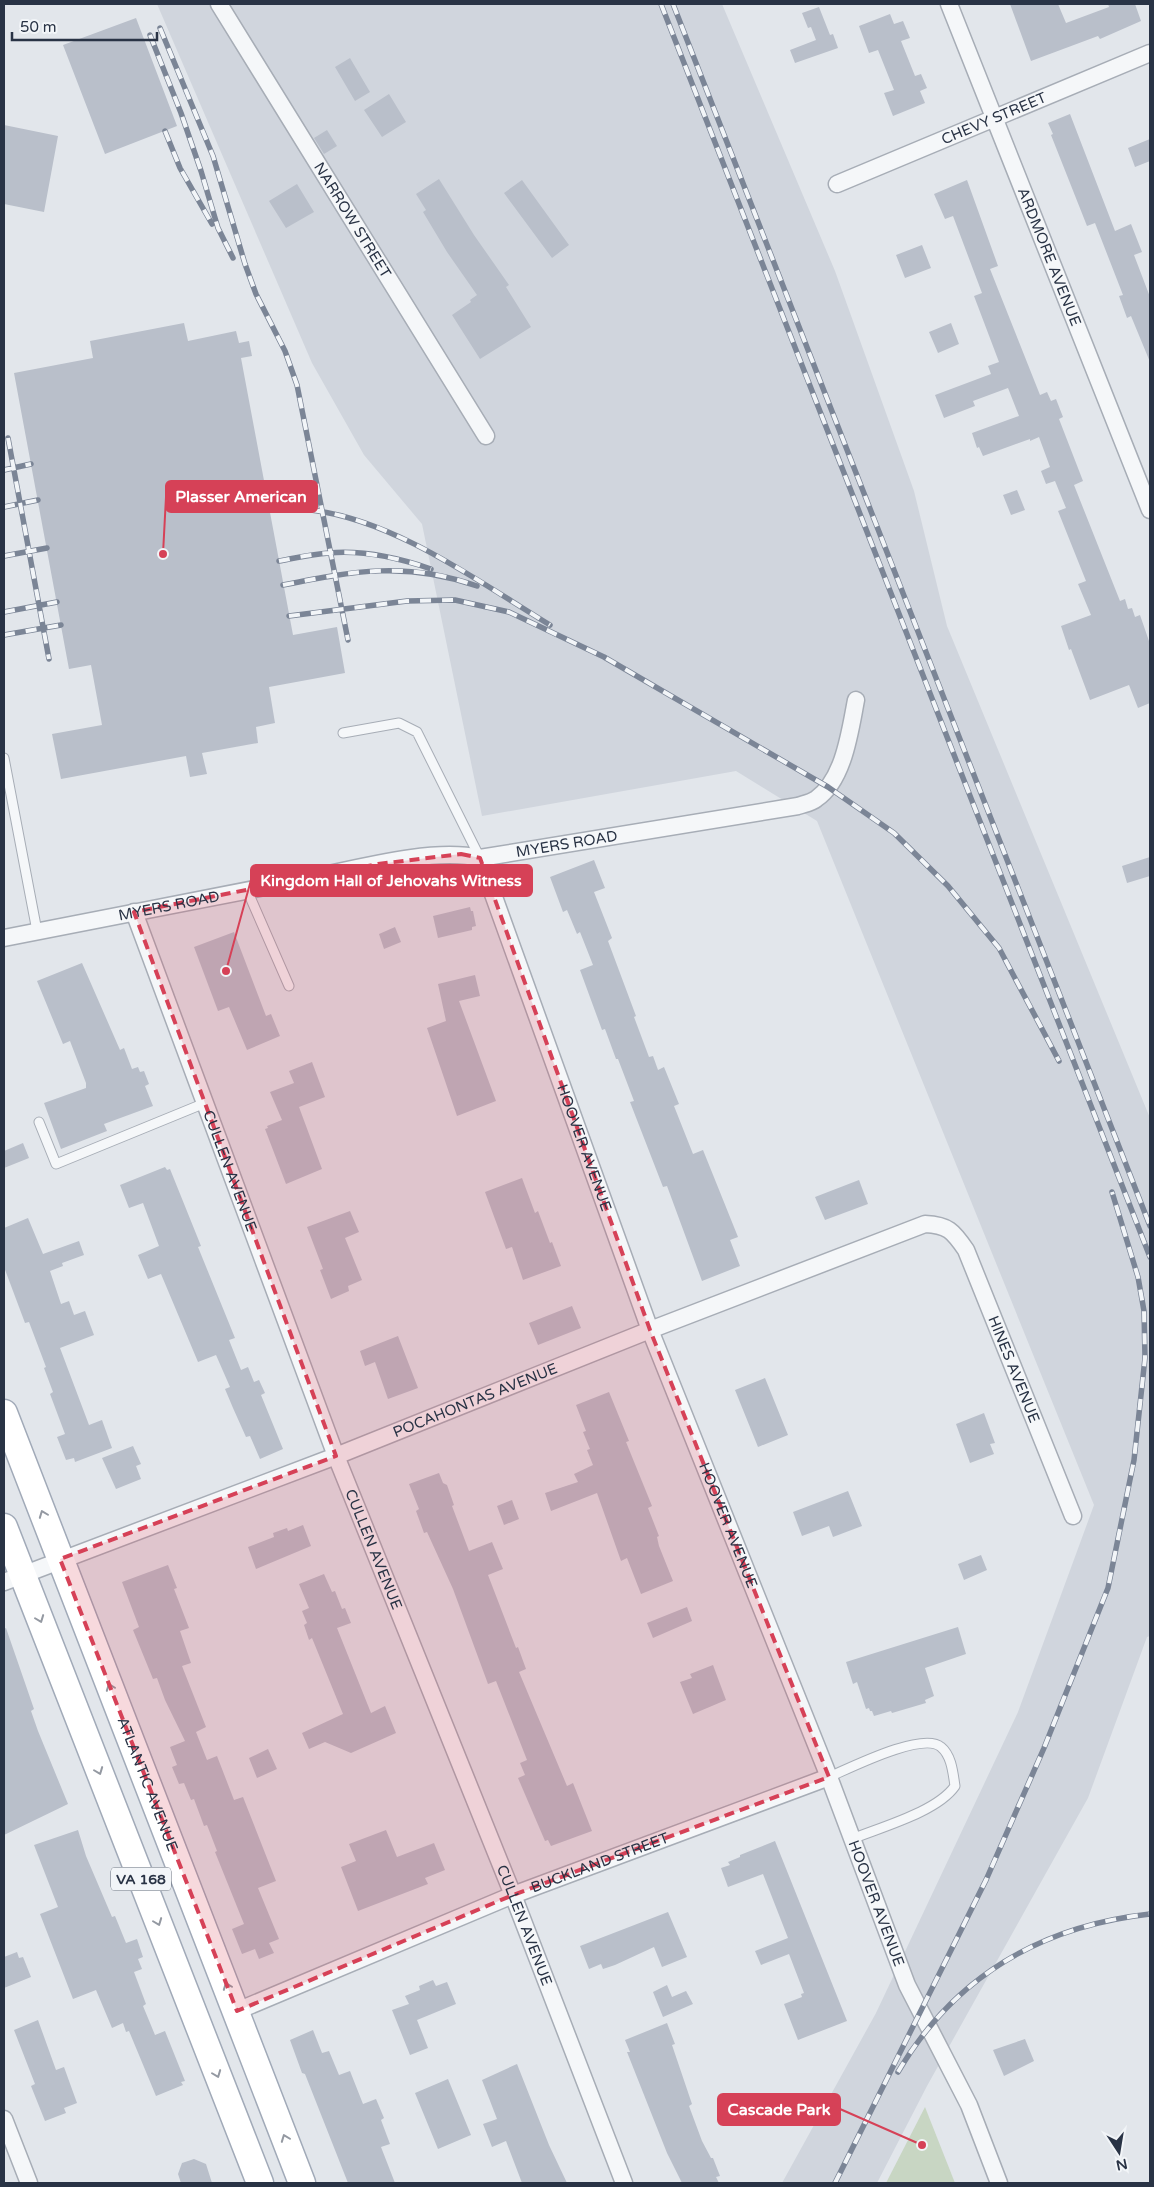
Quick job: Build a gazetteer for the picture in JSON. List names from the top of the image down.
{
  "streets": {
    "main road": ["ATLANTIC AVENUE", "VA 168"],
    "street": [
      "CHEVY STREET",
      "NARROW STREET",
      "ARDMORE AVENUE",
      "MYERS ROAD",
      "HOOVER AVENUE",
      "CULLEN AVENUE",
      "HINES AVENUE",
      "POCAHONTAS AVENUE",
      "BUCKLAND STREET"
    ]
  },
  "crossings": [
    ["CHEVY STREET", "ARDMORE AVENUE"],
    ["MYERS ROAD", "HOOVER AVENUE"],
    ["MYERS ROAD", "CULLEN AVENUE"],
    ["HOOVER AVENUE", "POCAHONTAS AVENUE"],
    ["HOOVER AVENUE", "BUCKLAND STREET"],
    ["CULLEN AVENUE", "POCAHONTAS AVENUE"],
    ["CULLEN AVENUE", "BUCKLAND STREET"],
    ["HINES AVENUE", "POCAHONTAS AVENUE"],
    ["POCAHONTAS AVENUE", "ATLANTIC AVENUE"],
    ["POCAHONTAS AVENUE", "VA 168"],
    ["ATLANTIC AVENUE", "BUCKLAND STREET"]
  ],
  "places": ["Plasser American", "Kingdom Hall of Jehovahs Witness", "Cascade Park"],
  "scale_bar": "50 m",
  "north": "bottom"
}
